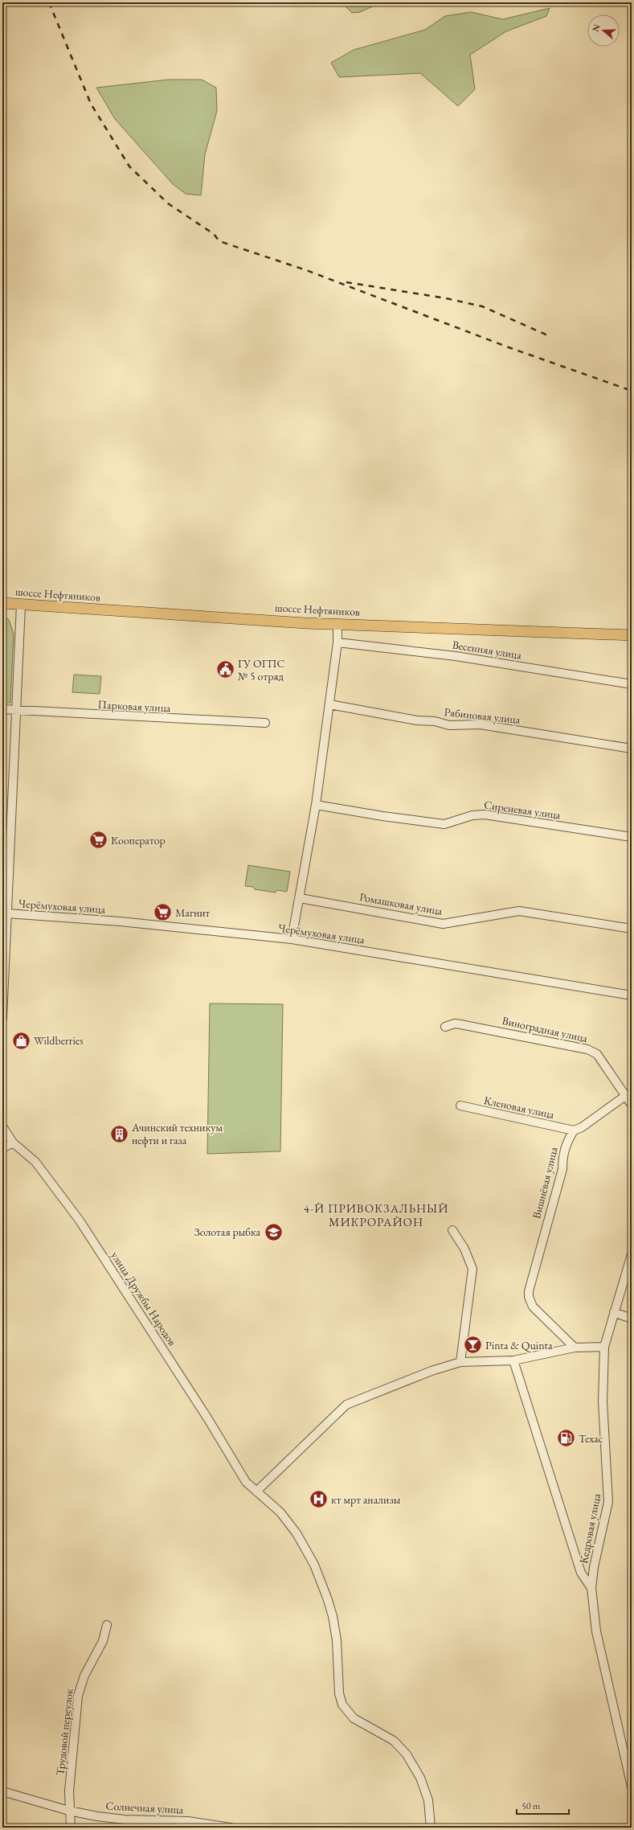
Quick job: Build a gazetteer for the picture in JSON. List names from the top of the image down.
{
  "streets": {
    "main road": ["шоссе Нефтяников"],
    "street": [
      "Весенняя улица",
      "Парковая улица",
      "Рябиновая улица",
      "Сиреневая улица",
      "Ромашковая улица",
      "Черёмуховая улица",
      "Виноградная улица",
      "Кленовая улица",
      "Вишнёвая улица",
      "улица Дружбы Народов",
      "Кедровая улица",
      "Трудовой переулок",
      "Солнечная улица"
    ]
  },
  "crossings": [
    ["Кленовая улица", "Вишнёвая улица"],
    ["Трудовой переулок", "Солнечная улица"]
  ],
  "districts": ["4-Й ПРИВОКЗАЛЬНЫЙ МИКРОРАЙОН"],
  "places": {
    "public building": ["ГУ ОГПС № 5 отряд"],
    "supermarket": ["Кооператор", "Магнит"],
    "shop": ["Wildberries"],
    "building": ["Ачинский техникум нефти и газа"],
    "school or university": ["Золотая рыбка"],
    "bar": ["Pinta & Quinta"],
    "fuel station": ["Техас"],
    "hospital": ["кт мрт анализы"]
  },
  "scale_bar": "50 m",
  "north": "left"
}
